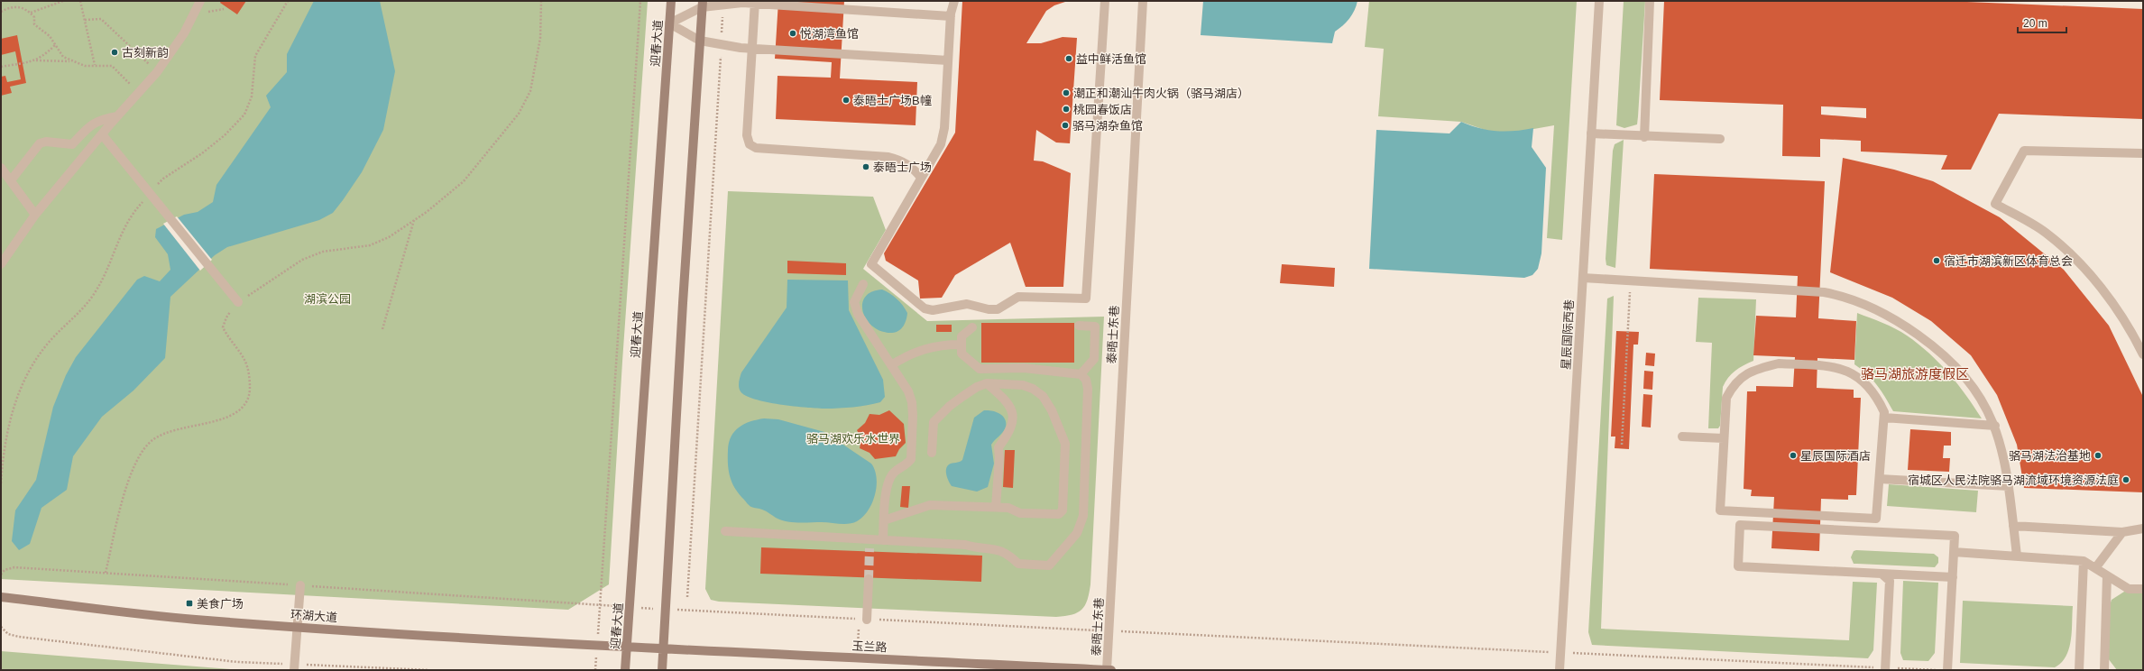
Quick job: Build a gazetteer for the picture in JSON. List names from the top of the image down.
{
  "streets": {
    "main road": ["迎春大道", "环湖大道", "玉兰路"],
    "street": ["泰晤士东巷", "星辰国际西巷"]
  },
  "crossings": [
    ["迎春大道", "环湖大道"],
    ["迎春大道", "玉兰路"],
    ["泰晤士东巷", "玉兰路"],
    ["环湖大道", "玉兰路"]
  ],
  "districts": ["骆马湖旅游度假区"],
  "parks": ["湖滨公园", "骆马湖欢乐水世界"],
  "places": {
    "other": [
      "悦湖湾鱼馆",
      "古刻新韵",
      "益中鲜活鱼馆",
      "潮正和潮汕牛肉火锅（骆马湖店）",
      "泰晤士广场B幢",
      "桃园春饭店",
      "骆马湖杂鱼馆",
      "泰晤士广场",
      "宿迁市湖滨新区体育总会",
      "星辰国际酒店",
      "骆马湖法治基地",
      "宿城区人民法院骆马湖流域环境资源法庭"
    ],
    "transit": ["美食广场"]
  },
  "scale_bar": "20 m"
}
